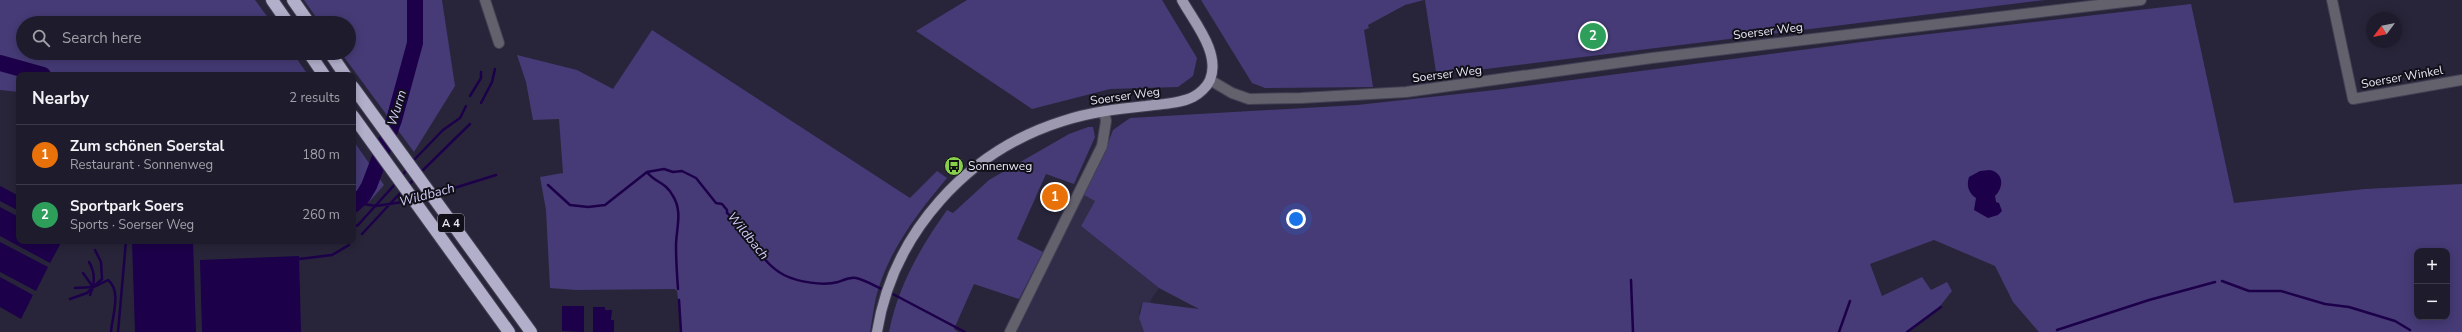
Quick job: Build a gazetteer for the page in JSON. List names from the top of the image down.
{
  "streets": {
    "highway": ["A 4"],
    "main road": ["Soerser Weg"],
    "street": ["Soerser Winkel"]
  },
  "water": ["Wurm", "Wildbach"],
  "places": {
    "bus stop": ["Sonnenweg"]
  },
  "north": "bottom left",
  "page": {
    "search": "Search here",
    "pins": ["2", "1"],
    "heading": ["Nearby", "2 results"],
    "list": [
      {
        "mark": "1",
        "name": "Zum schönen Soerstal",
        "note": "Restaurant · Sonnenweg",
        "value": "180 m"
      },
      {
        "mark": "2",
        "name": "Sportpark Soers",
        "note": "Sports · Soerser Weg",
        "value": "260 m"
      }
    ],
    "map_buttons": ["+", "−"]
  }
}
